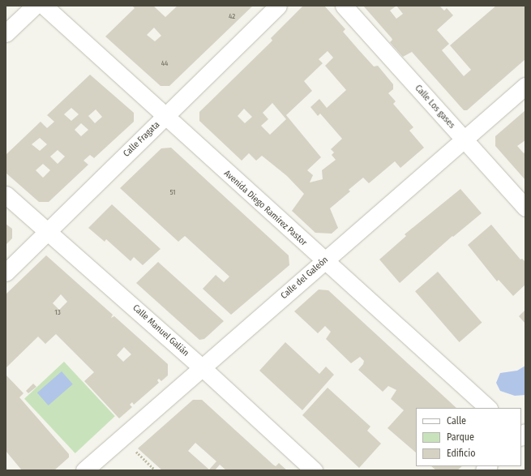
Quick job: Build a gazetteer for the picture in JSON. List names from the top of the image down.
{
  "streets": {
    "street": [
      "Calle Los gases",
      "Calle Fragata",
      "Avenida Diego Ramírez Pastor",
      "Calle del Galeón",
      "Calle Manuel Galián"
    ]
  },
  "crossings": [
    ["Calle Los gases", "Calle del Galeón"],
    ["Calle Fragata", "Avenida Diego Ramírez Pastor"],
    ["Calle Fragata", "Calle Manuel Galián"],
    ["Avenida Diego Ramírez Pastor", "Calle del Galeón"],
    ["Calle del Galeón", "Calle Manuel Galián"]
  ],
  "house_numbers": [
    "42",
    "44",
    "51",
    "13"
  ],
  "legend": ["Calle", "Parque", "Edificio"]
}
